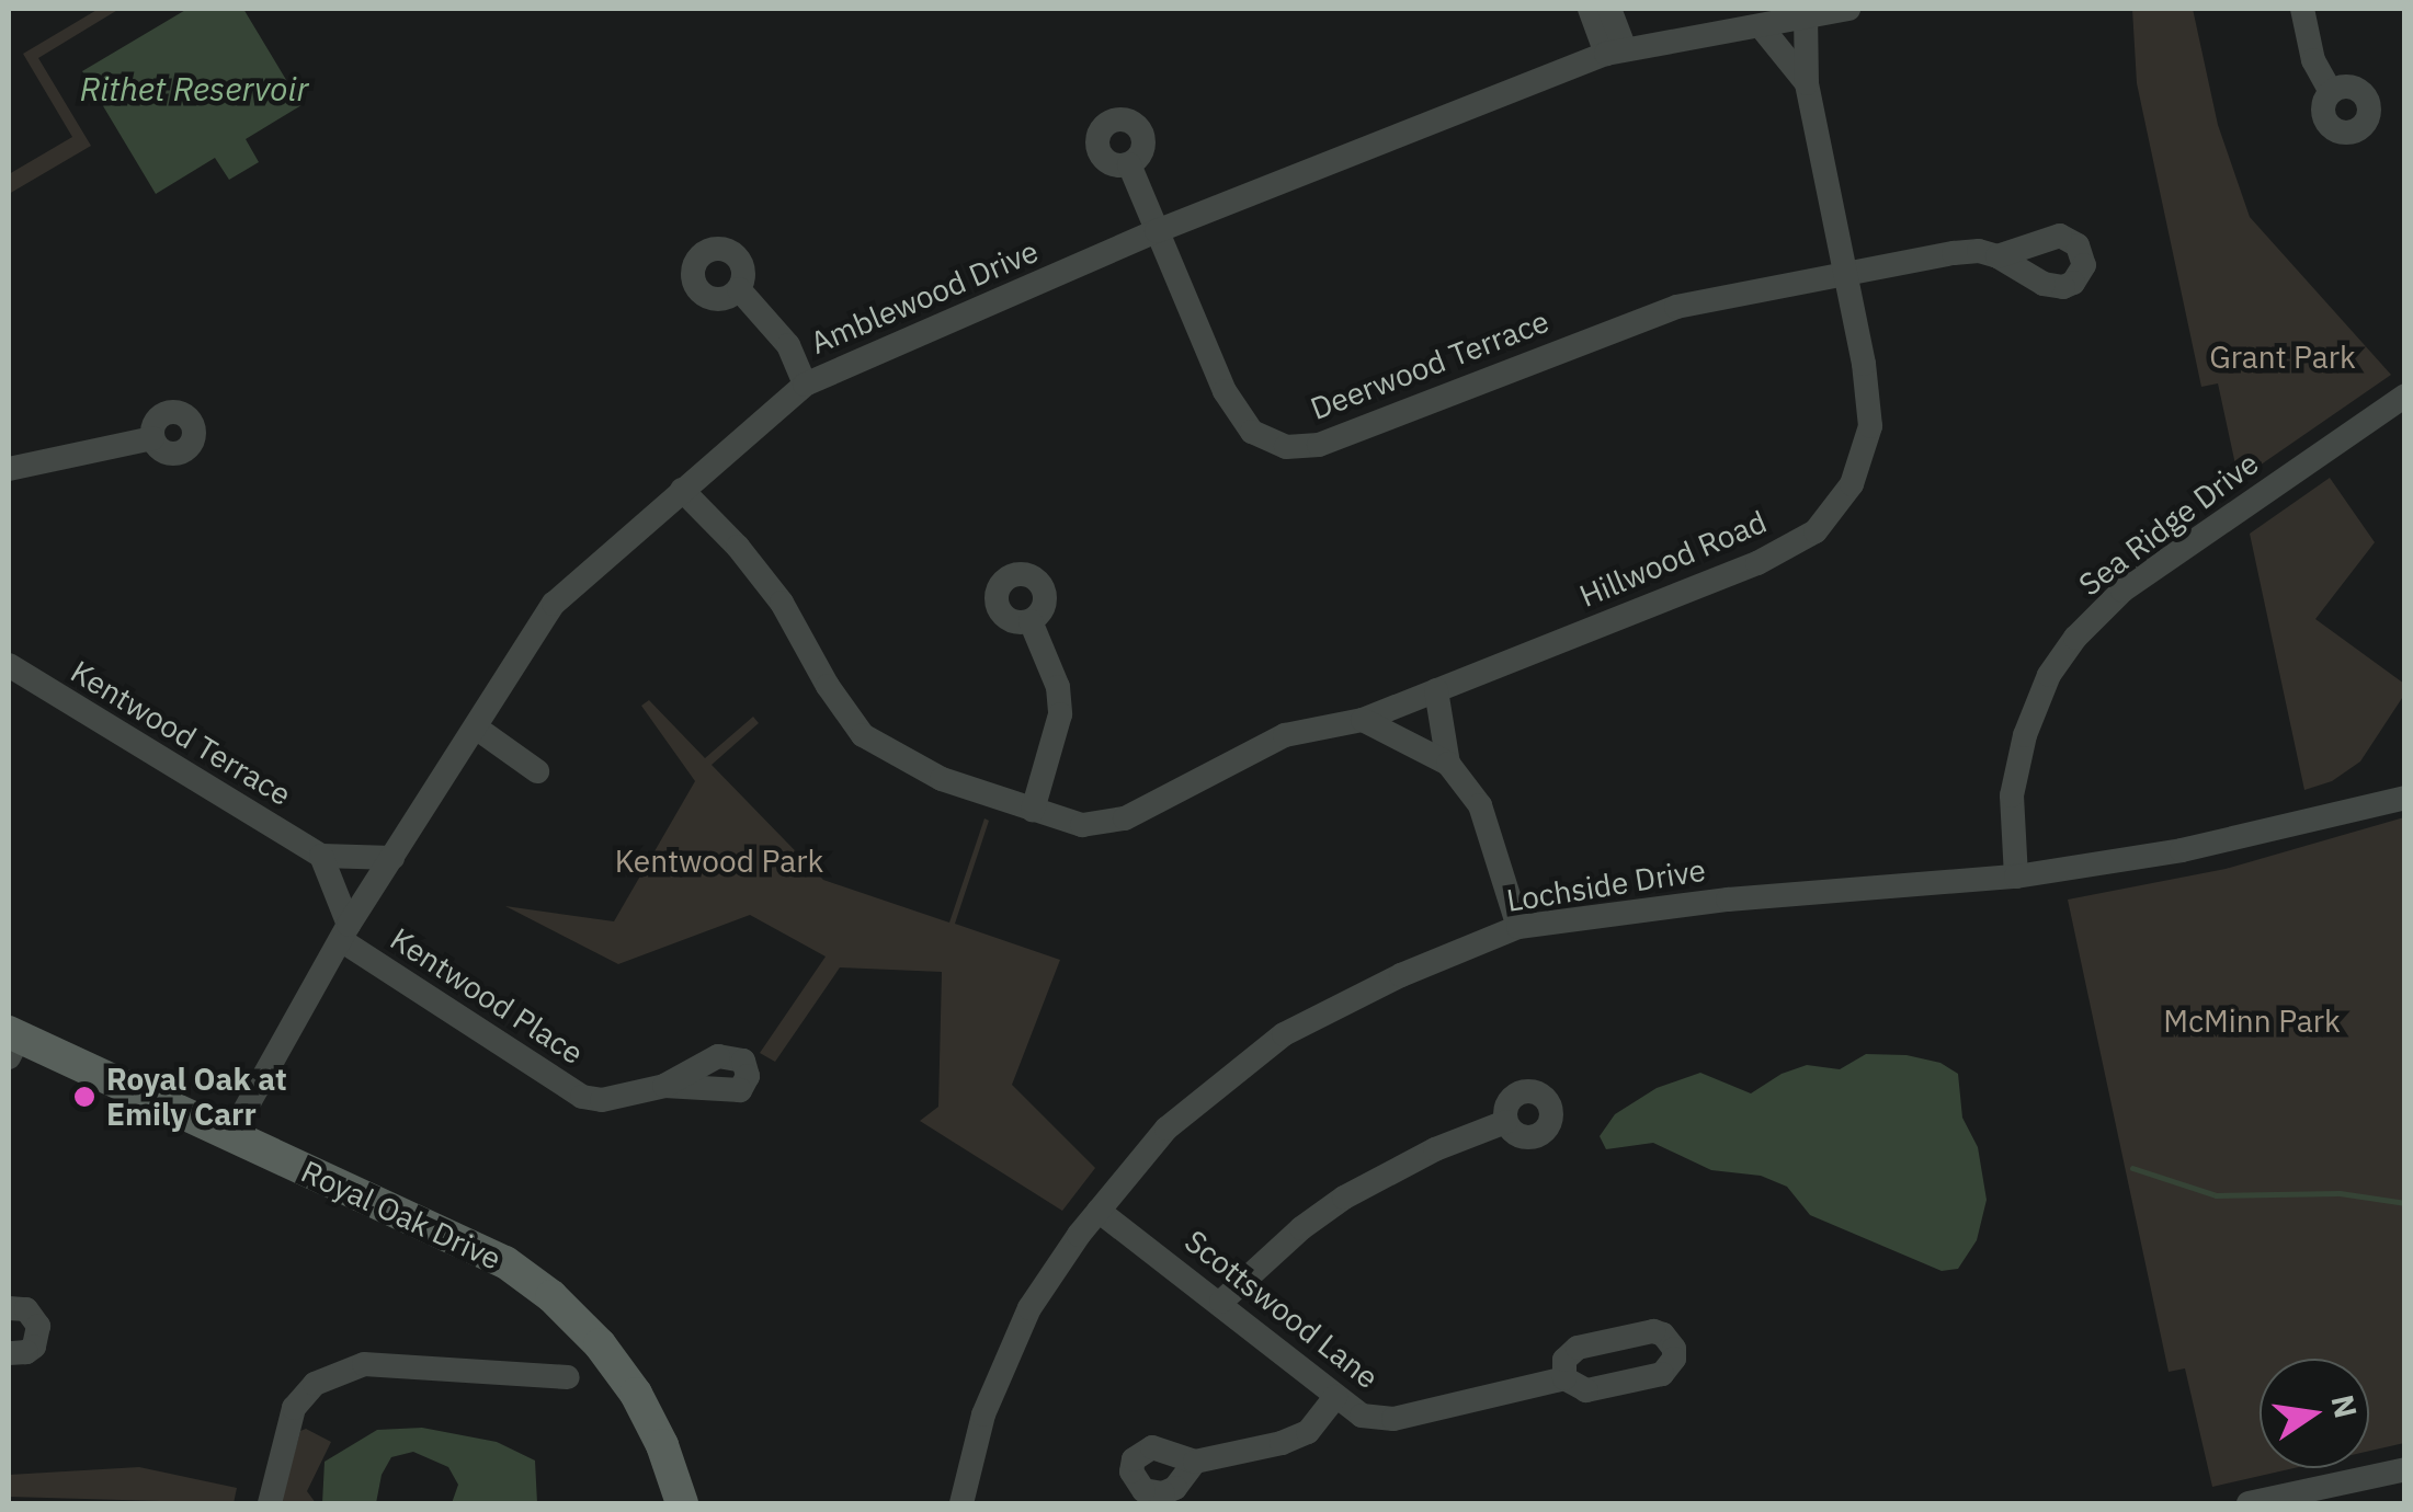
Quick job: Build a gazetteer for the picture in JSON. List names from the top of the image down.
{
  "streets": {
    "main road": ["Royal Oak Drive"],
    "street": [
      "Amblewood Drive",
      "Deerwood Terrace",
      "Sea Ridge Drive",
      "Hillwood Road",
      "Kentwood Terrace",
      "Lochside Drive",
      "Kentwood Place",
      "Scottswood Lane"
    ]
  },
  "crossings": [
    ["Amblewood Drive", "Deerwood Terrace"],
    ["Amblewood Drive", "Hillwood Road"],
    ["Amblewood Drive", "Kentwood Terrace"],
    ["Amblewood Drive", "Kentwood Place"],
    ["Amblewood Drive", "Royal Oak Drive"],
    ["Deerwood Terrace", "Hillwood Road"],
    ["Sea Ridge Drive", "Lochside Drive"],
    ["Lochside Drive", "Scottswood Lane"]
  ],
  "water": ["Rithet Reservoir"],
  "parks": ["Grant Park", "Kentwood Park", "McMinn Park"],
  "places": ["Royal Oak at Emily Carr"],
  "north": "right"
}
